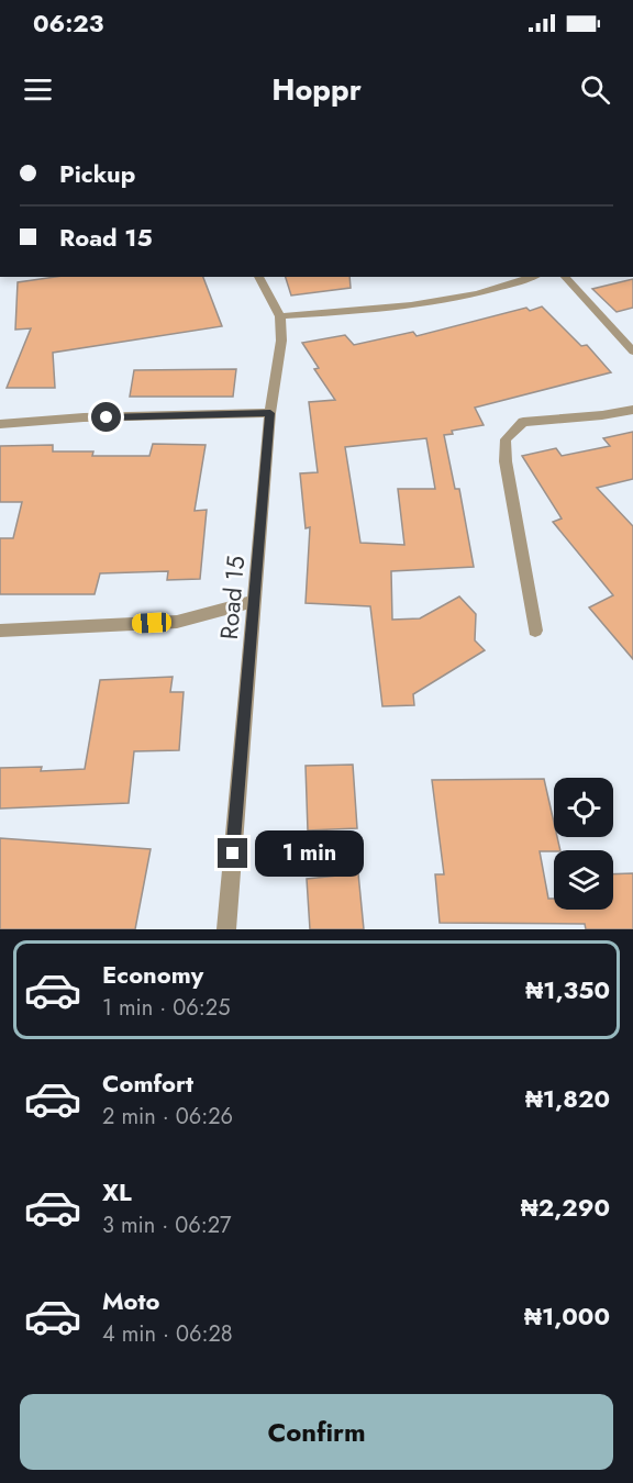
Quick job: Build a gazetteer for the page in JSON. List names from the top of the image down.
{
  "streets": {
    "street": ["Road 15"]
  },
  "page": {
    "status": "06:23",
    "header": "Hoppr",
    "banner": ["Pickup", "Road 15"],
    "bubble": "1 min",
    "list": [
      {
        "name": "Economy",
        "note": "1 min · 06:25",
        "value": "₦1,350"
      },
      {
        "name": "Comfort",
        "note": "2 min · 06:26",
        "value": "₦1,820"
      },
      {
        "name": "XL",
        "note": "3 min · 06:27",
        "value": "₦2,290"
      },
      {
        "name": "Moto",
        "note": "4 min · 06:28",
        "value": "₦1,000"
      }
    ],
    "buttons": "Confirm"
  }
}
